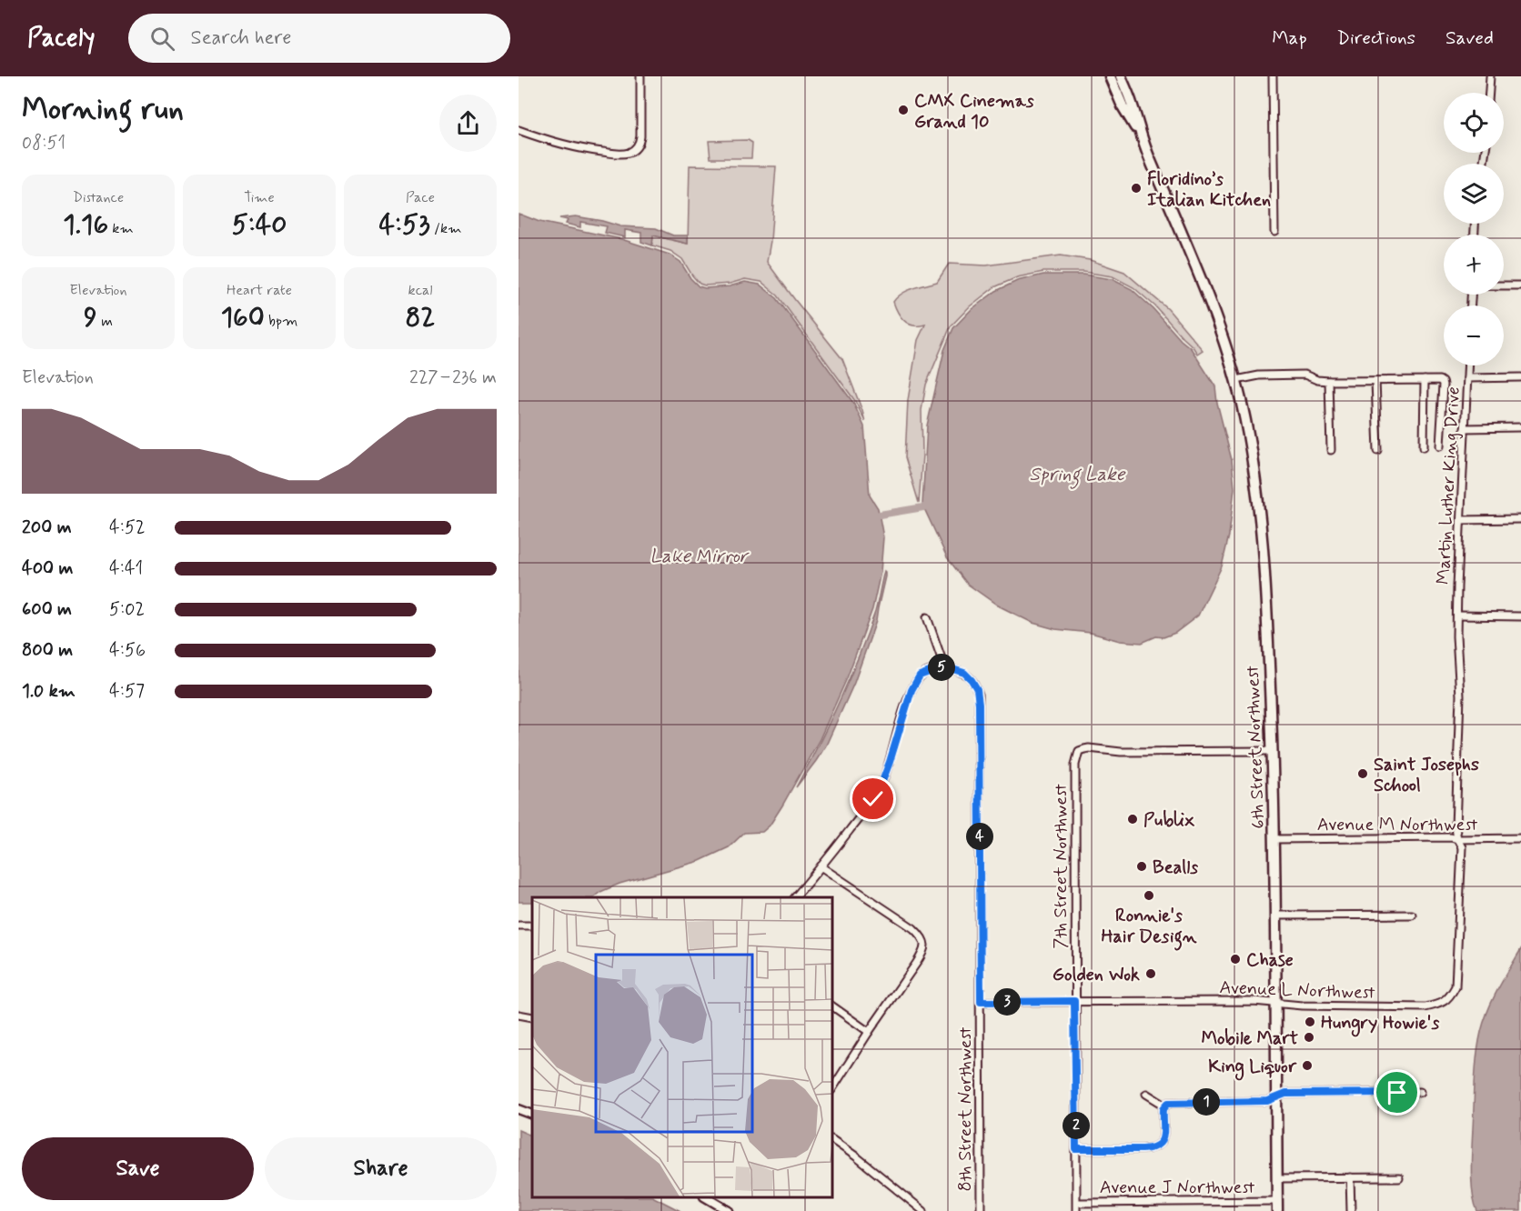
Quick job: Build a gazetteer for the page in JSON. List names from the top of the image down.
{
  "streets": {
    "highway": ["6th Street Northwest"],
    "street": [
      "Martin Luther King Drive",
      "Avenue M Northwest",
      "7th Street Northwest",
      "Avenue L Northwest",
      "8th Street Northwest",
      "Avenue J Northwest"
    ]
  },
  "crossings": [
    ["Martin Luther King Drive", "Avenue M Northwest"],
    ["Martin Luther King Drive", "Avenue L Northwest"],
    ["6th Street Northwest", "Avenue M Northwest"],
    ["6th Street Northwest", "7th Street Northwest"],
    ["6th Street Northwest", "Avenue L Northwest"],
    ["6th Street Northwest", "Avenue J Northwest"],
    ["Avenue M Northwest", "Avenue L Northwest"],
    ["7th Street Northwest", "Avenue L Northwest"],
    ["7th Street Northwest", "Avenue J Northwest"],
    ["Avenue L Northwest", "8th Street Northwest"]
  ],
  "water": ["Spring Lake", "Lake Mirror"],
  "places": [
    "CMX Cinemas Grand 10",
    "Floridino’s Italian Kitchen",
    "Saint Josephs School",
    "Publix",
    "Bealls",
    "Ronnie's Hair Design",
    "Chase",
    "Golden Wok",
    "Hungry Howie's",
    "Mobile Mart",
    "King Liquor"
  ],
  "page": {
    "header": "Pacely",
    "search": "Search here",
    "nav": ["Map", "Directions", "Saved"],
    "heading": ["Morning run", "08:51"],
    "map_buttons": ["+", "−"],
    "stats": [
      ["Distance", "1.16 km"],
      ["Time", "5:40"],
      ["Pace", "4:53 /km"],
      ["Elevation", "9 m"],
      ["Heart rate", "160 bpm"],
      ["kcal", "82"]
    ],
    "chart": ["Elevation", "227–236 m"],
    "list": [
      {
        "name": "200 m",
        "note": "4:52"
      },
      {
        "name": "400 m",
        "note": "4:41"
      },
      {
        "name": "600 m",
        "note": "5:02"
      },
      {
        "name": "800 m",
        "note": "4:56"
      },
      {
        "name": "1.0 km",
        "note": "4:57"
      }
    ],
    "pins": [
      "5",
      "4",
      "3",
      "1",
      "2"
    ],
    "buttons": ["Save", "Share"]
  }
}
